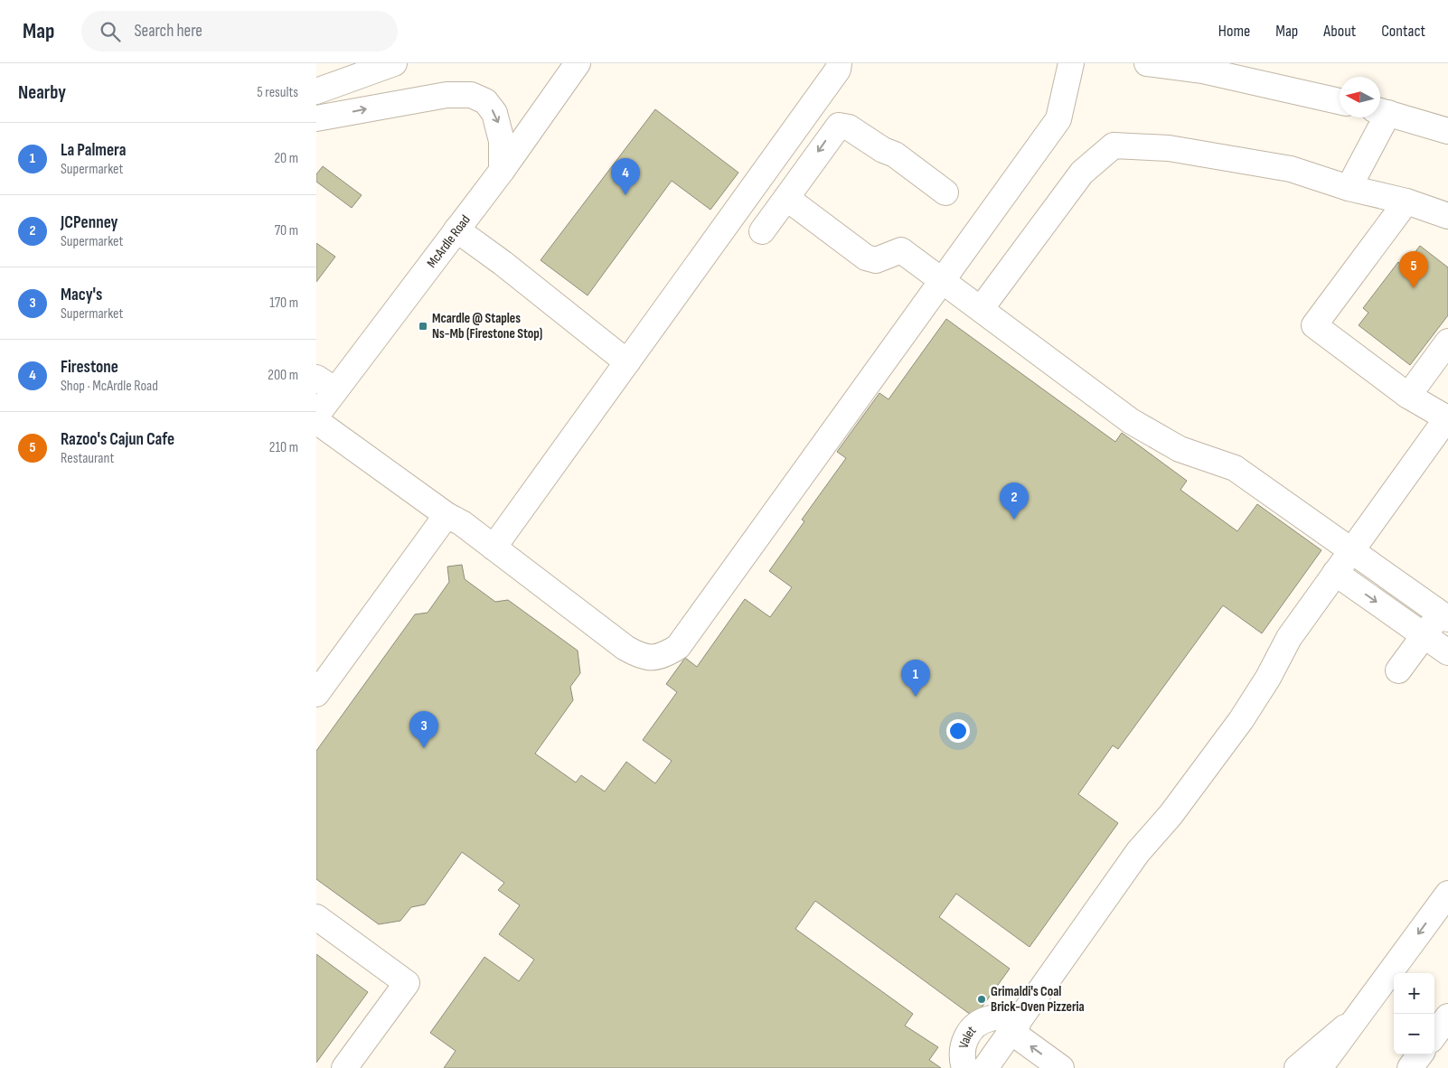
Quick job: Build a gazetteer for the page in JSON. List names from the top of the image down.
{
  "streets": {
    "main road": ["McArdle Road", "Valet"]
  },
  "one_way": ["Valet"],
  "places": {
    "transit": ["Mcardle @ Staples Ns-Mb (Firestone Stop)"],
    "other": ["Grimaldi's Coal Brick-Oven Pizzeria"]
  },
  "north": "left",
  "page": {
    "header": "Map",
    "search": "Search here",
    "nav": [
      "Home",
      "Map",
      "About",
      "Contact"
    ],
    "heading": ["Nearby", "5 results"],
    "list": [
      {
        "mark": "1",
        "name": "La Palmera",
        "note": "Supermarket",
        "value": "20 m"
      },
      {
        "mark": "2",
        "name": "JCPenney",
        "note": "Supermarket",
        "value": "70 m"
      },
      {
        "mark": "3",
        "name": "Macy's",
        "note": "Supermarket",
        "value": "170 m"
      },
      {
        "mark": "4",
        "name": "Firestone",
        "note": "Shop · McArdle Road",
        "value": "200 m"
      },
      {
        "mark": "5",
        "name": "Razoo's Cajun Cafe",
        "note": "Restaurant",
        "value": "210 m"
      }
    ],
    "pins": [
      "4",
      "5",
      "2",
      "1",
      "3"
    ],
    "map_buttons": ["+", "−"]
  }
}
